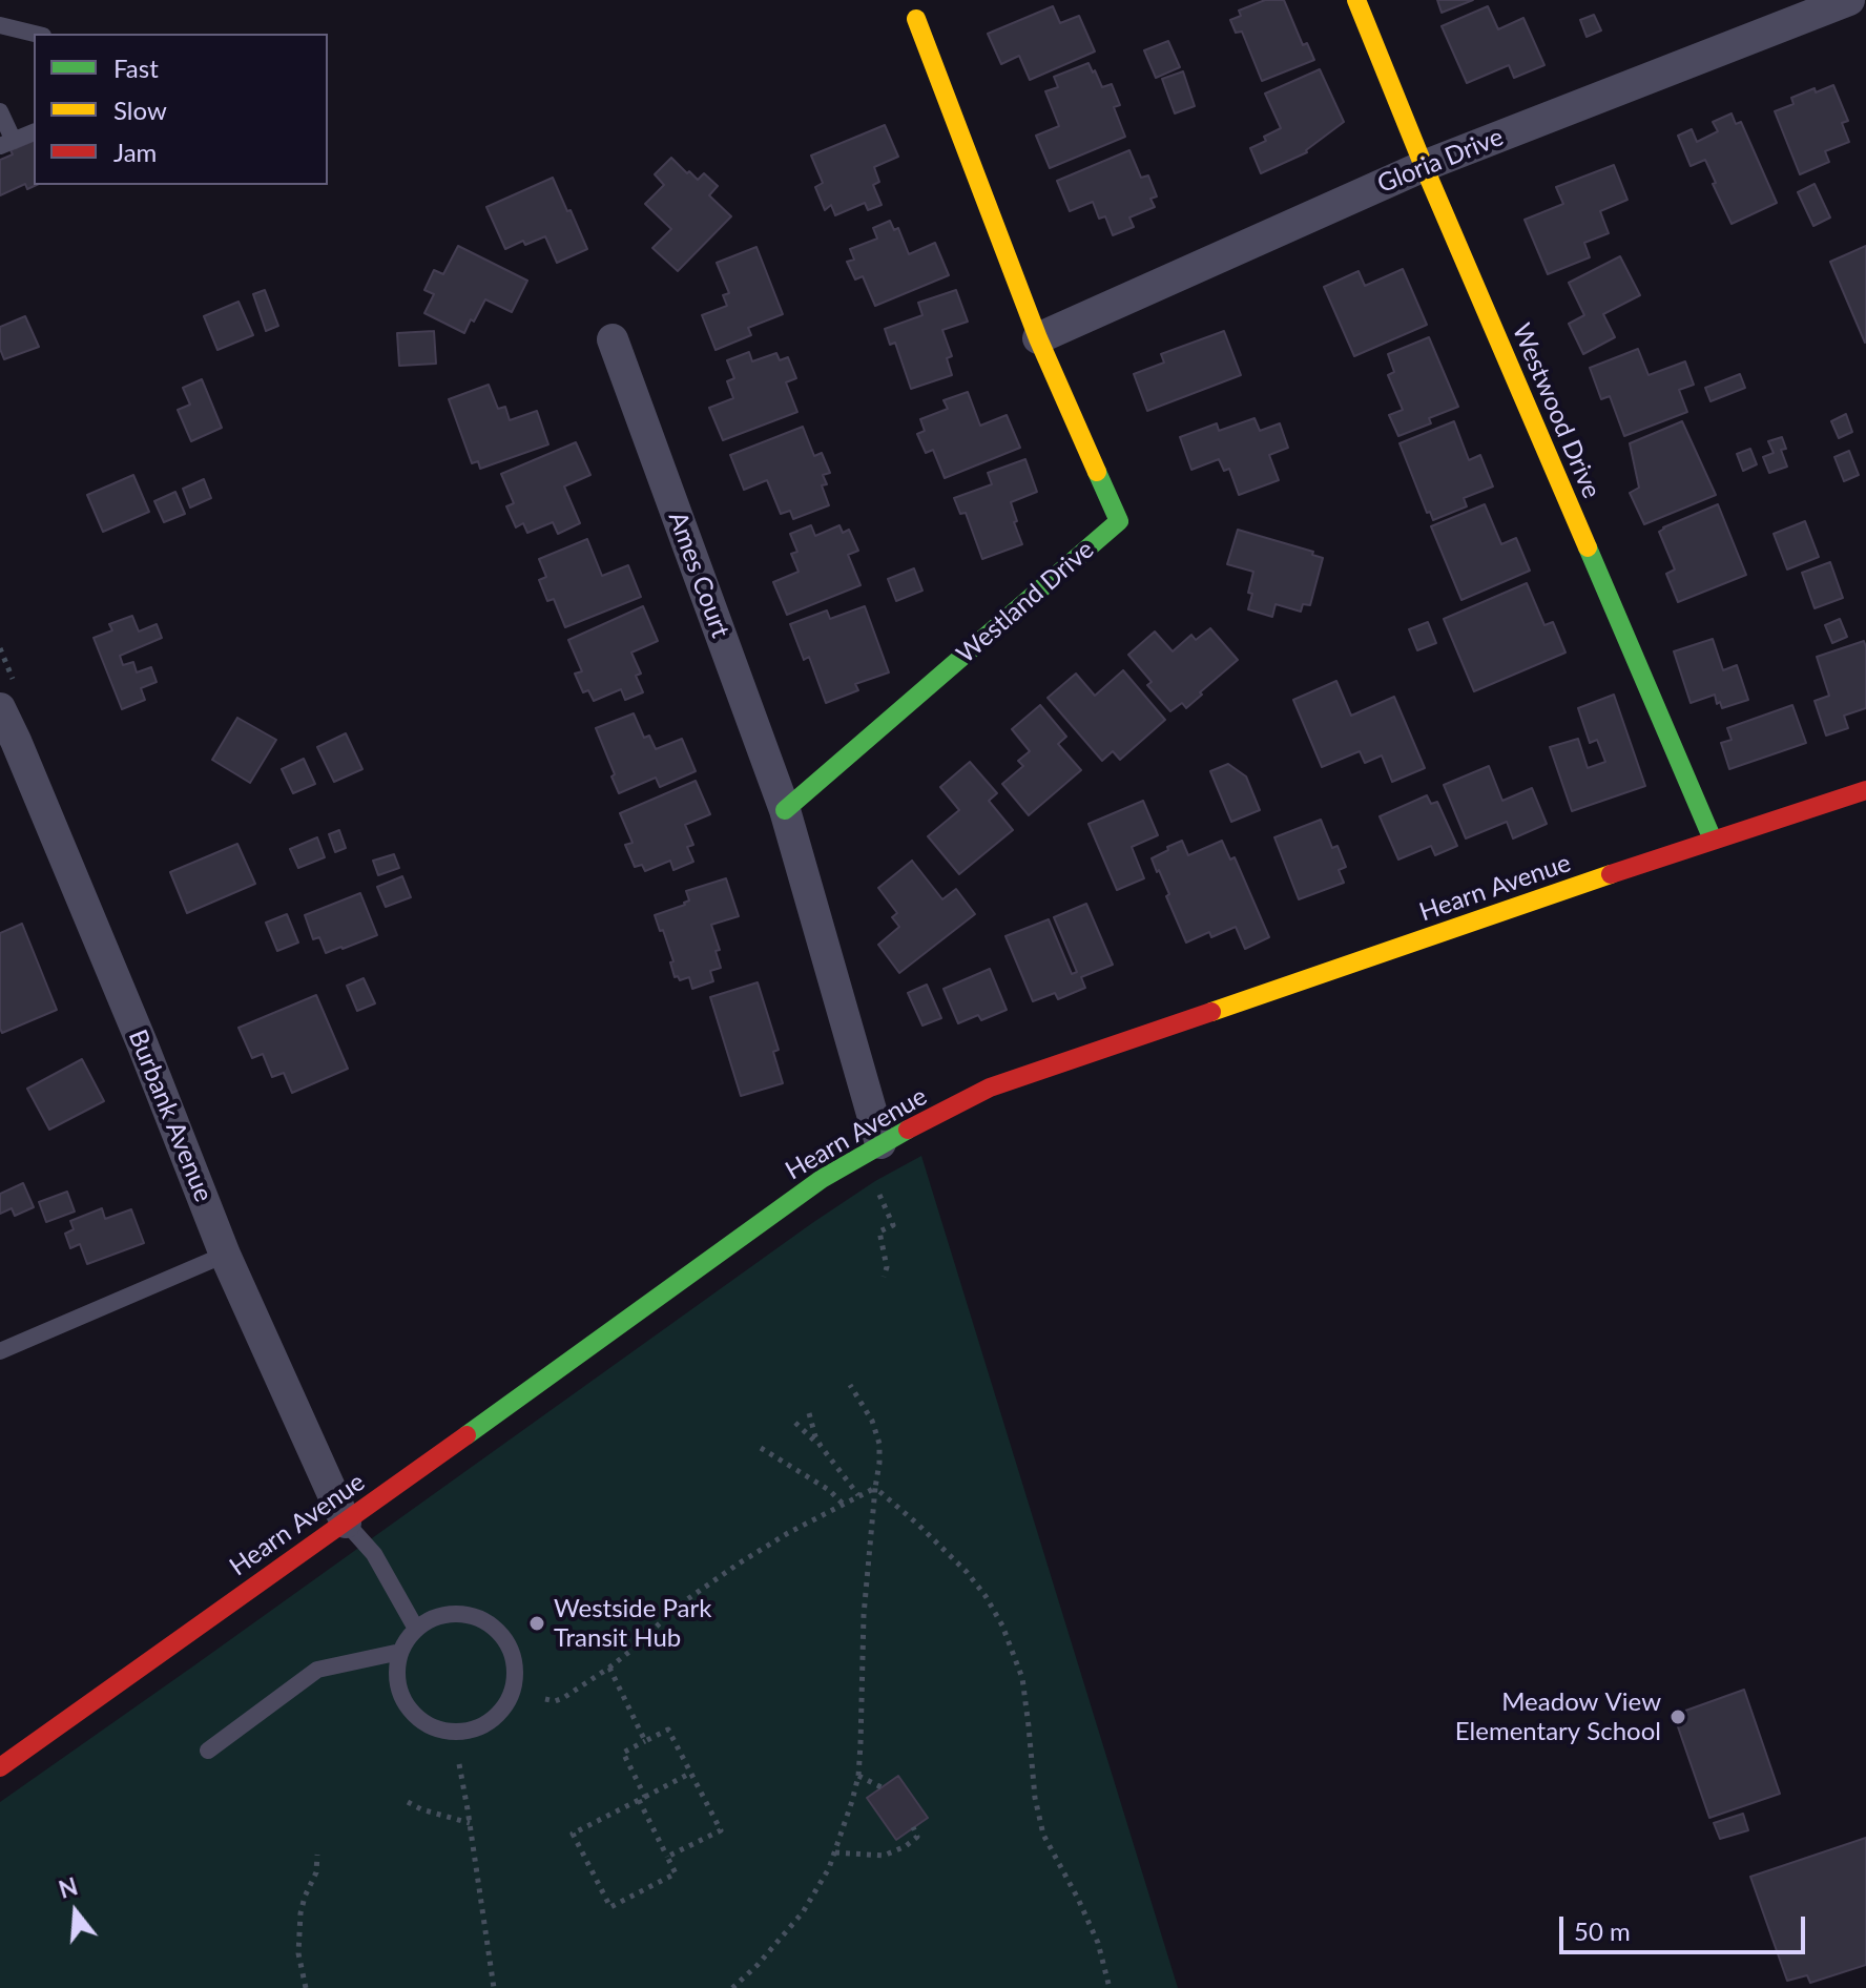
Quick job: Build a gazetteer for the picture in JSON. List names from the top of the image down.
{
  "streets": {
    "main road": ["Westwood Drive", "Westland Drive", "Hearn Avenue"],
    "street": ["Gloria Drive", "Ames Court", "Burbank Avenue"]
  },
  "crossings": [
    ["Gloria Drive", "Westwood Drive"],
    ["Gloria Drive", "Westland Drive"],
    ["Westwood Drive", "Hearn Avenue"],
    ["Ames Court", "Westland Drive"],
    ["Hearn Avenue", "Burbank Avenue"]
  ],
  "places": ["Westside Park Transit Hub", "Meadow View Elementary School"],
  "legend": ["Fast", "Slow", "Jam"],
  "scale_bar": "50 m",
  "north": "top"
}
